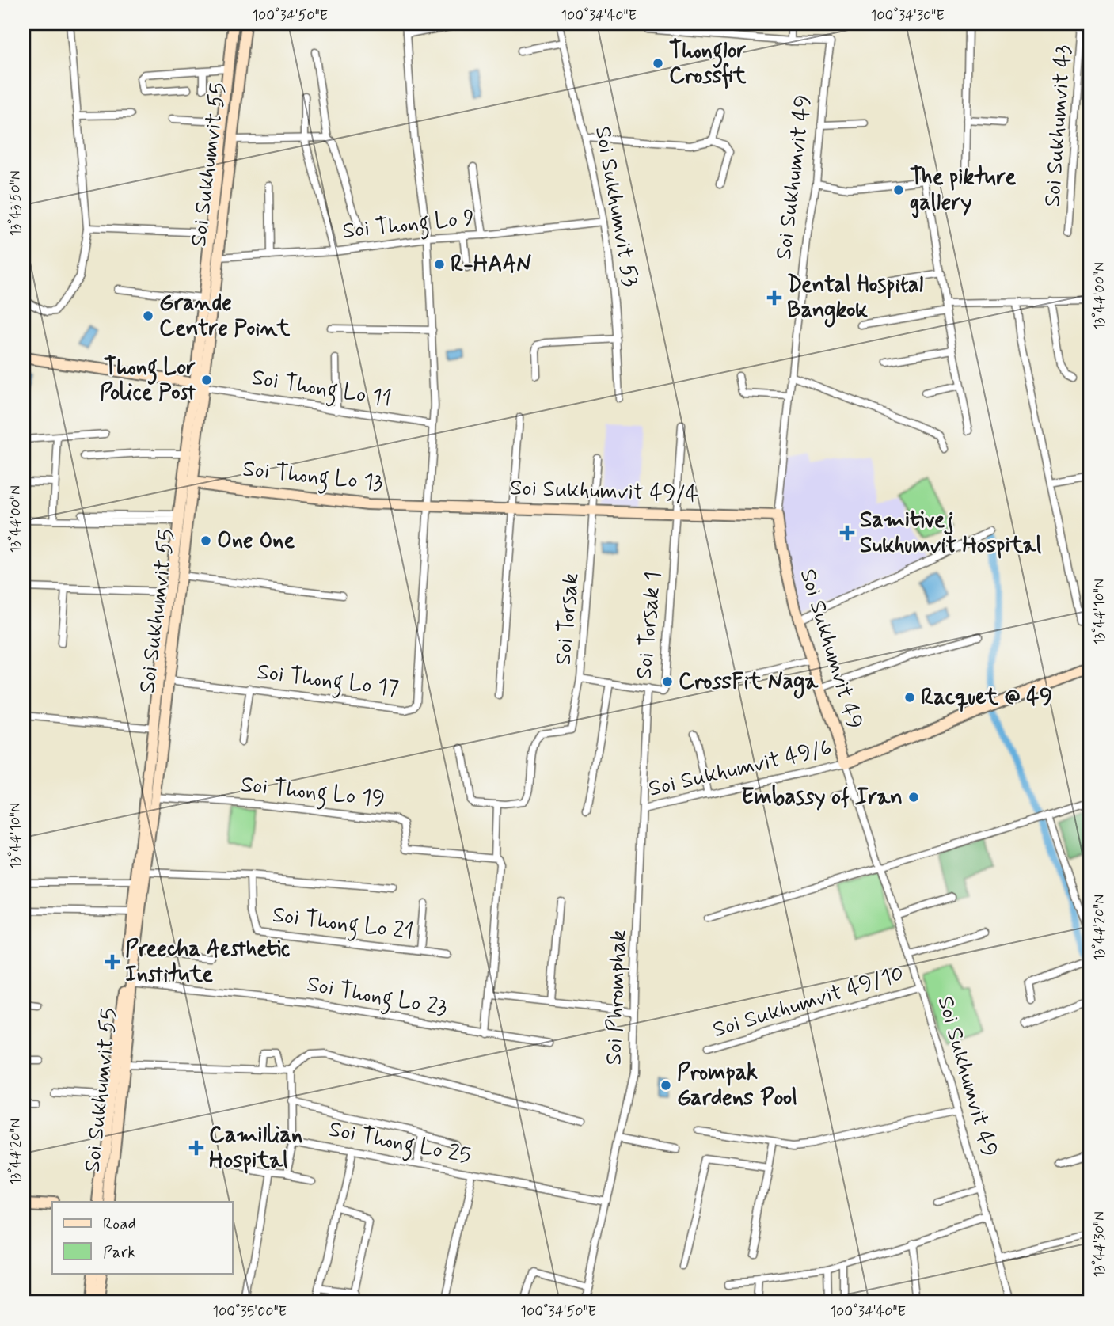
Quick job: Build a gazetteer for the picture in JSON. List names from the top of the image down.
{
  "streets": {
    "main road": [
      "Soi Sukhumvit 55",
      "Soi Sukhumvit 49",
      "Soi Thong Lo 13",
      "Soi Sukhumvit 49/4"
    ],
    "street": [
      "Soi Sukhumvit 43",
      "Soi Sukhumvit 53",
      "Soi Thong Lo 9",
      "Soi Thong Lo 11",
      "Soi Torsak",
      "Soi Torsak 1",
      "Soi Thong Lo 17",
      "Soi Sukhumvit 49/6",
      "Soi Thong Lo 19",
      "Soi Thong Lo 21",
      "Soi Thong Lo 23",
      "Soi Phromphak",
      "Soi Sukhumvit 49/10",
      "Soi Thong Lo 25"
    ]
  },
  "crossings": [
    ["Soi Sukhumvit 55", "Soi Thong Lo 9"],
    ["Soi Sukhumvit 55", "Soi Thong Lo 11"],
    ["Soi Sukhumvit 55", "Soi Thong Lo 13"],
    ["Soi Sukhumvit 55", "Soi Thong Lo 17"],
    ["Soi Sukhumvit 55", "Soi Thong Lo 19"],
    ["Soi Sukhumvit 55", "Soi Thong Lo 21"],
    ["Soi Sukhumvit 55", "Soi Thong Lo 23"],
    ["Soi Sukhumvit 49", "Soi Sukhumvit 49/4"],
    ["Soi Sukhumvit 49", "Soi Sukhumvit 49/6"],
    ["Soi Sukhumvit 49", "Soi Sukhumvit 49/10"],
    ["Soi Sukhumvit 53", "Soi Thong Lo 9"],
    ["Soi Thong Lo 13", "Soi Sukhumvit 49/4"],
    ["Soi Thong Lo 13", "Soi Thong Lo 17"],
    ["Soi Sukhumvit 49/4", "Soi Torsak"],
    ["Soi Sukhumvit 49/4", "Soi Torsak 1"],
    ["Soi Sukhumvit 49/4", "Soi Thong Lo 17"],
    ["Soi Torsak", "Soi Torsak 1"],
    ["Soi Torsak 1", "Soi Phromphak"],
    ["Soi Sukhumvit 49/6", "Soi Phromphak"],
    ["Soi Phromphak", "Soi Thong Lo 25"]
  ],
  "places": {
    "other": [
      "Thonglor Crossfit",
      "The pikture gallery",
      "R-HAAN",
      "Grande Centre Point",
      "Thong Lor Police Post",
      "One One",
      "CrossFit Naga",
      "Racquet @ 49",
      "Embassy of Iran",
      "Prompak Gardens Pool"
    ],
    "health": [
      "Dental Hospital Bangkok",
      "Samitivej Sukhumvit Hospital",
      "Preecha Aesthetic Institute",
      "Camillian Hospital"
    ]
  },
  "legend": ["Road", "Park"],
  "coordinates": [
    "100°34'50\"E",
    "100°34'40\"E",
    "100°34'30\"E",
    "13°43'50\"N",
    "13°44'00\"N",
    "13°44'10\"N",
    "13°44'20\"N",
    "13°44'30\"N",
    "100°35'00\"E"
  ]
}
